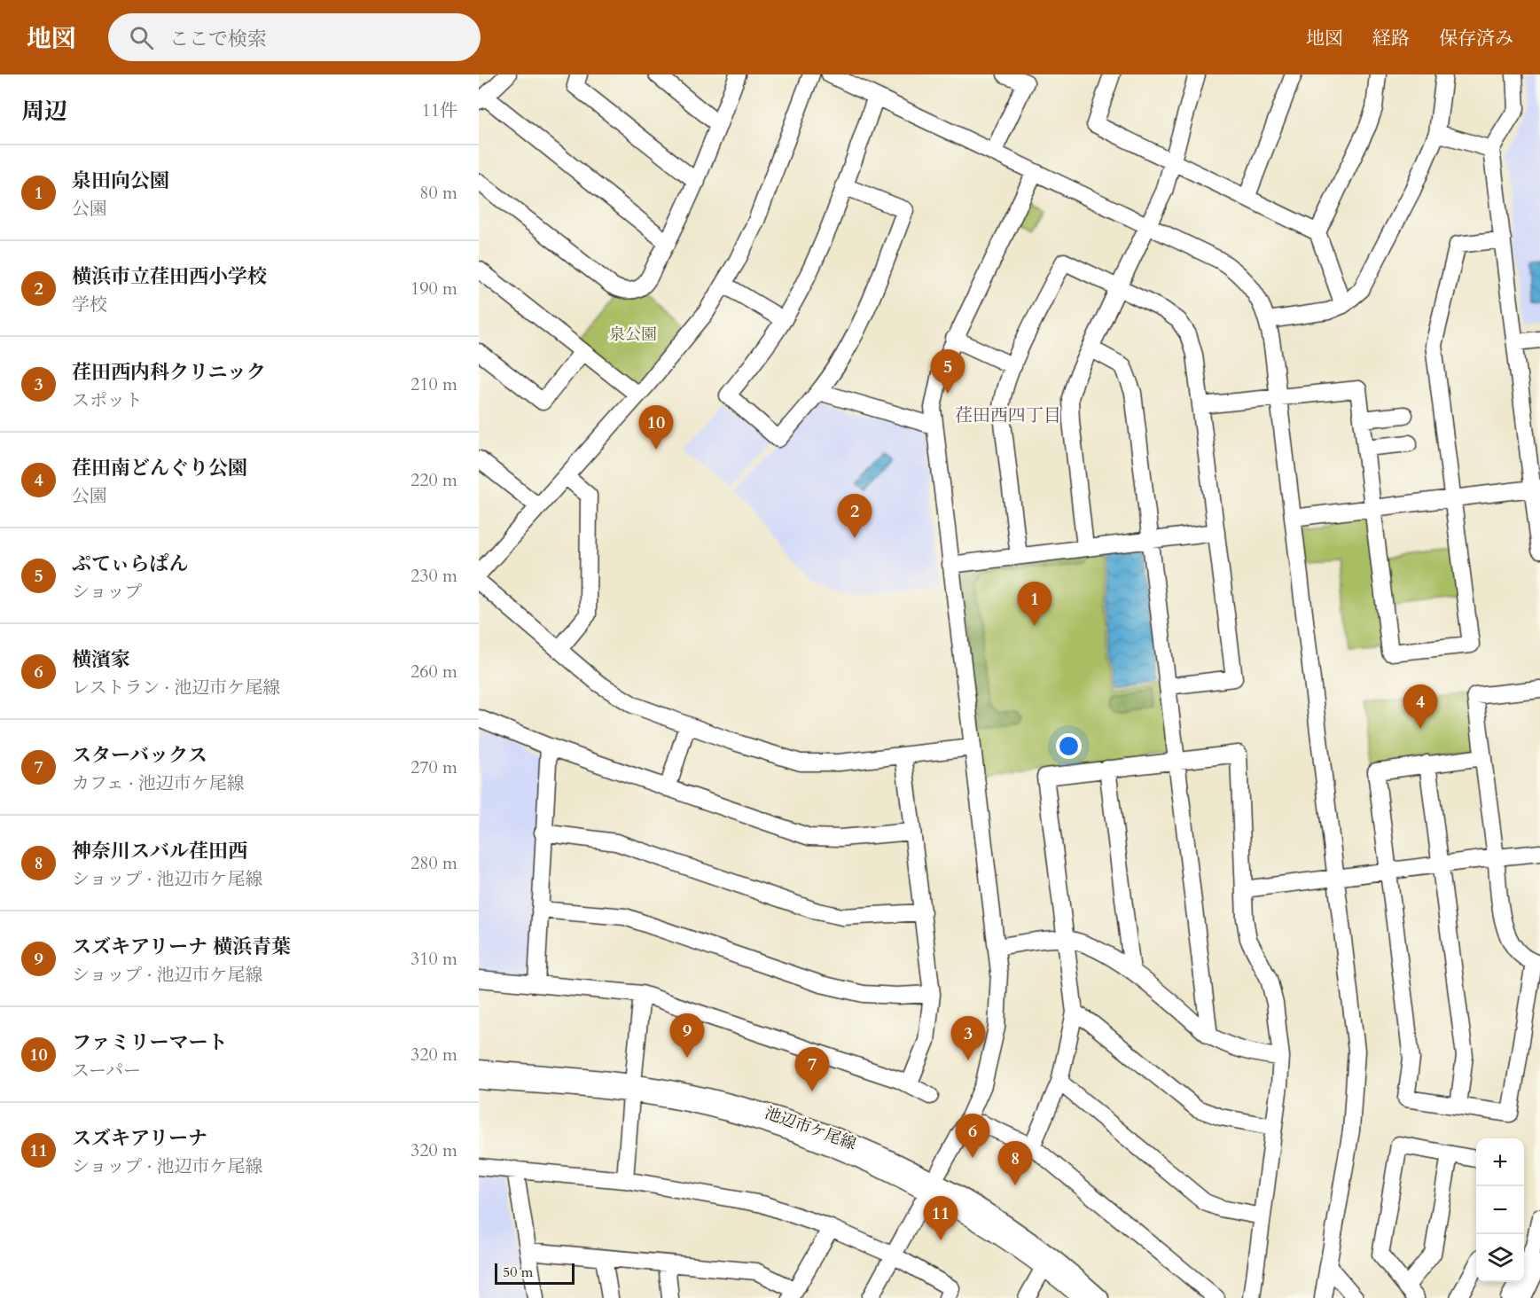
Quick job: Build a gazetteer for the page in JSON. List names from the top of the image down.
{
  "streets": {
    "street": ["池辺市ケ尾線"]
  },
  "districts": ["荏田西四丁目"],
  "parks": ["泉公園"],
  "scale_bar": "50 m",
  "page": {
    "header": "地図",
    "search": "ここで検索",
    "nav": ["地図", "経路", "保存済み"],
    "heading": ["周辺", "11件"],
    "list": [
      {
        "mark": "1",
        "name": "泉田向公園",
        "note": "公園",
        "value": "80 m"
      },
      {
        "mark": "2",
        "name": "横浜市立荏田西小学校",
        "note": "学校",
        "value": "190 m"
      },
      {
        "mark": "3",
        "name": "荏田西内科クリニック",
        "note": "スポット",
        "value": "210 m"
      },
      {
        "mark": "4",
        "name": "荏田南どんぐり公園",
        "note": "公園",
        "value": "220 m"
      },
      {
        "mark": "5",
        "name": "ぷてぃらぱん",
        "note": "ショップ",
        "value": "230 m"
      },
      {
        "mark": "6",
        "name": "横濱家",
        "note": "レストラン · 池辺市ケ尾線",
        "value": "260 m"
      },
      {
        "mark": "7",
        "name": "スターバックス",
        "note": "カフェ · 池辺市ケ尾線",
        "value": "270 m"
      },
      {
        "mark": "8",
        "name": "神奈川スバル荏田西",
        "note": "ショップ · 池辺市ケ尾線",
        "value": "280 m"
      },
      {
        "mark": "9",
        "name": "スズキアリーナ 横浜青葉",
        "note": "ショップ · 池辺市ケ尾線",
        "value": "310 m"
      },
      {
        "mark": "10",
        "name": "ファミリーマート",
        "note": "スーパー",
        "value": "320 m"
      },
      {
        "mark": "11",
        "name": "スズキアリーナ",
        "note": "ショップ · 池辺市ケ尾線",
        "value": "320 m"
      }
    ],
    "pins": [
      "5",
      "10",
      "2",
      "1",
      "4",
      "9",
      "3",
      "7",
      "6",
      "8",
      "11"
    ],
    "map_buttons": ["+", "−"],
    "scale": "50 m"
  }
}
